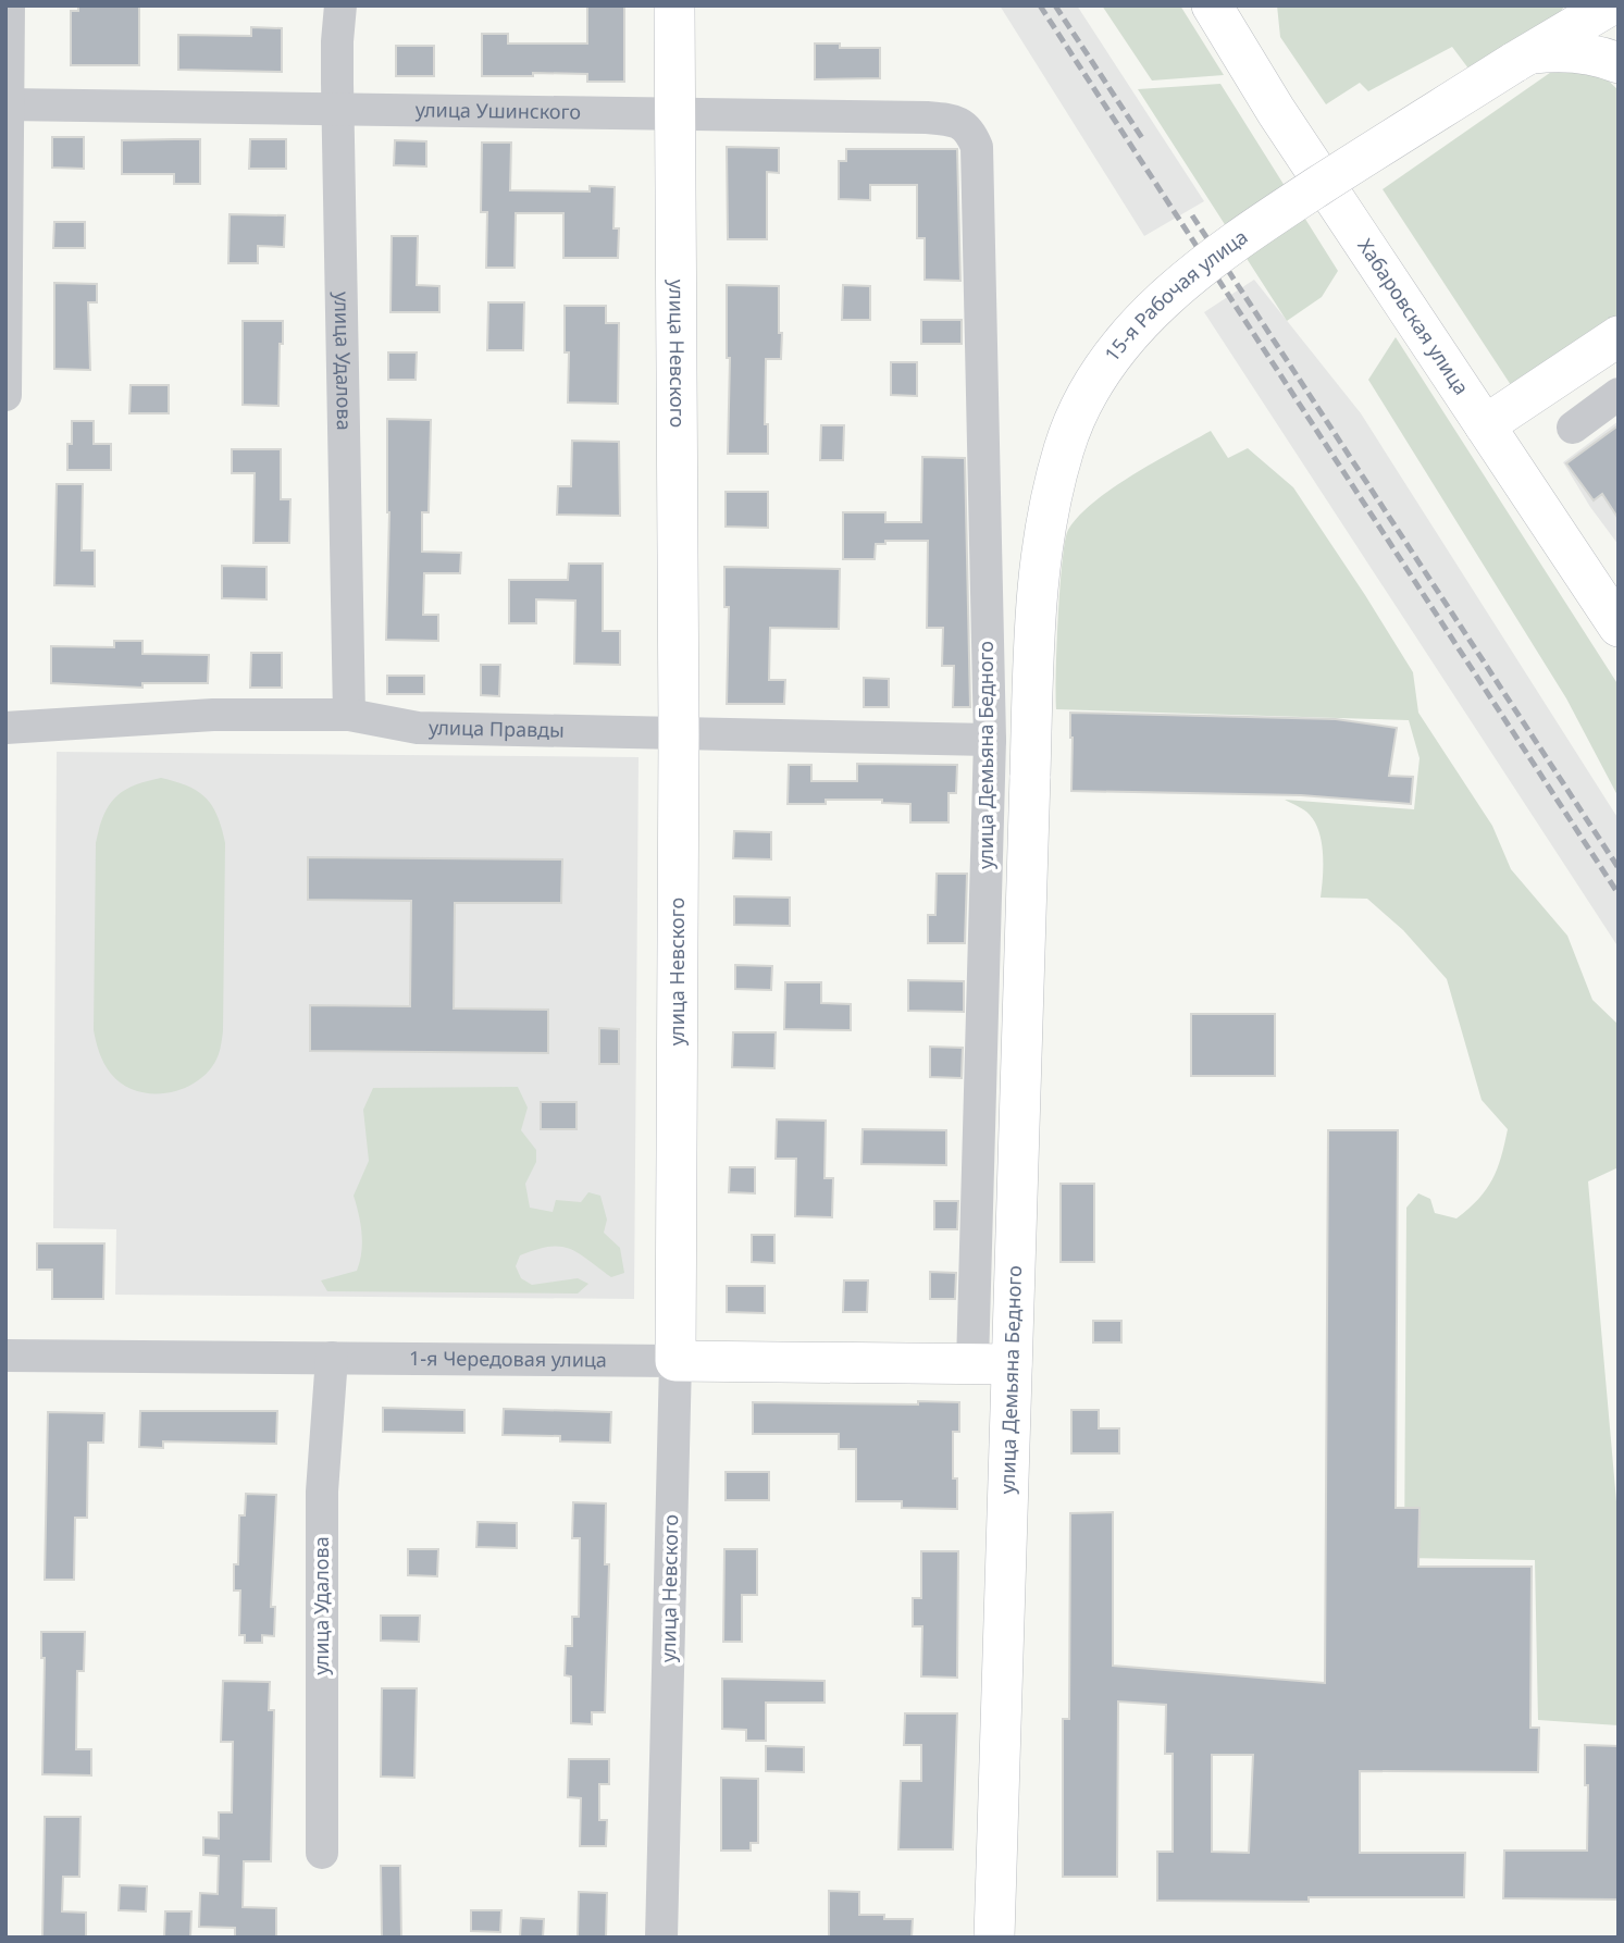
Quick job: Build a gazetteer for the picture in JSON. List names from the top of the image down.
{
  "streets": {
    "main road": [
      "15-я Рабочая улица",
      "Хабаровская улица",
      "улица Невского",
      "улица Демьяна Бедного",
      "1-я Чередовая улица"
    ],
    "street": ["улица Ушинского", "улица Удалова", "улица Правды"]
  },
  "crossings": [
    ["улица Ушинского", "улица Невского"],
    ["улица Ушинского", "улица Удалова"],
    ["улица Ушинского", "улица Демьяна Бедного"],
    ["15-я Рабочая улица", "улица Демьяна Бедного"],
    ["улица Невского", "улица Правды"],
    ["улица Невского", "1-я Чередовая улица"],
    ["улица Удалова", "улица Правды"],
    ["улица Удалова", "1-я Чередовая улица"],
    ["улица Правды", "улица Демьяна Бедного"],
    ["улица Демьяна Бедного", "1-я Чередовая улица"]
  ]
}
